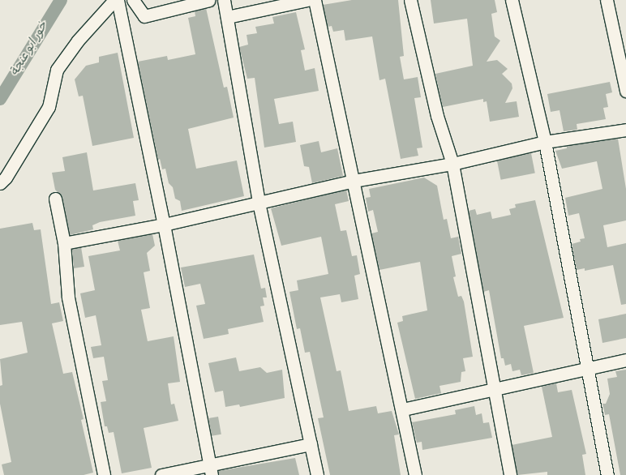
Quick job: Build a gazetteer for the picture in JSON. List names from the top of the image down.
{
  "water": ["خور ابو عنجة"]
}
